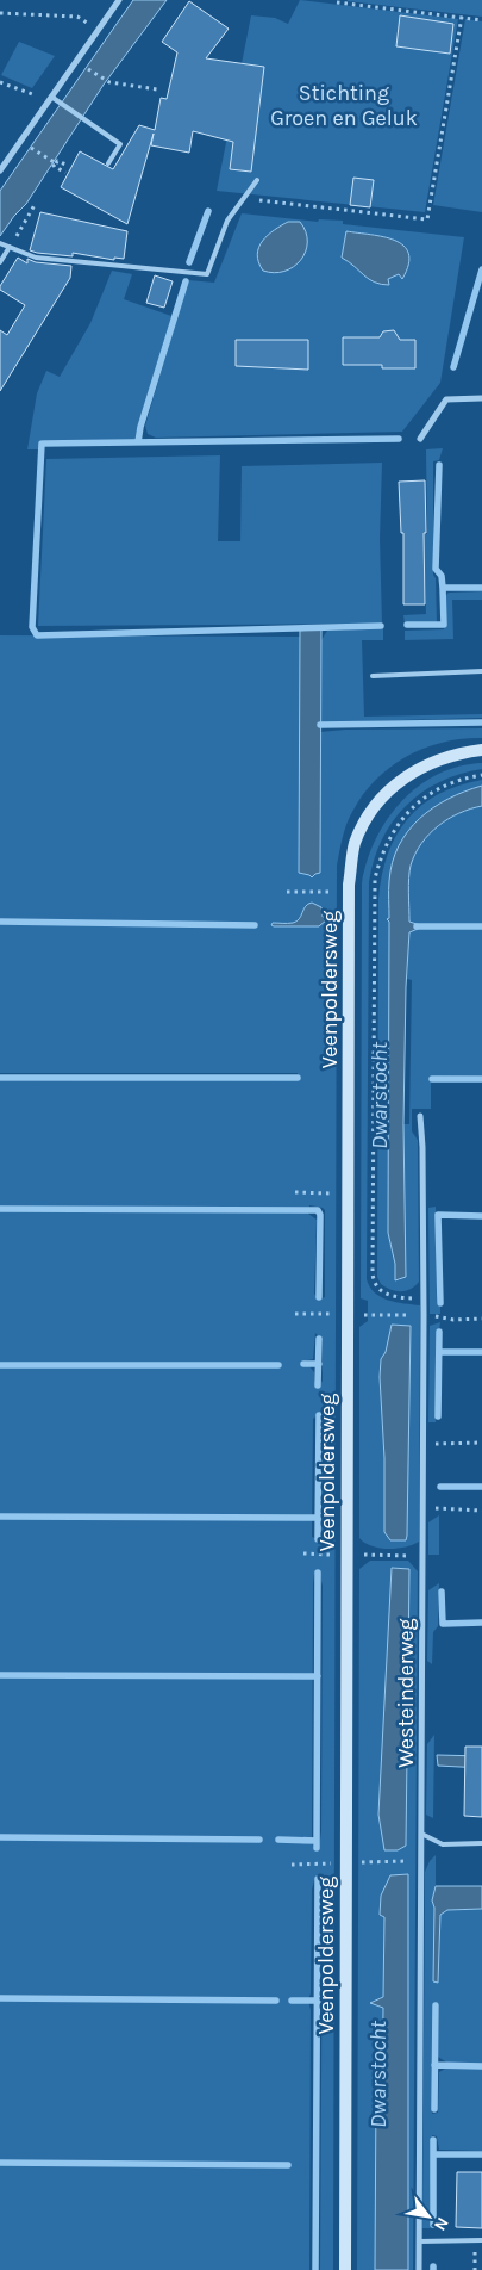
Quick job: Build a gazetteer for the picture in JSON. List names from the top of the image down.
{
  "streets": {
    "street": ["Veenpoldersweg", "Westeinderweg"]
  },
  "crossings": [
    ["Veenpoldersweg", "Westeinderweg"]
  ],
  "water": ["Dwarstocht"],
  "parks": ["Stichting Groen en Geluk"],
  "north": "bottom right"
}
